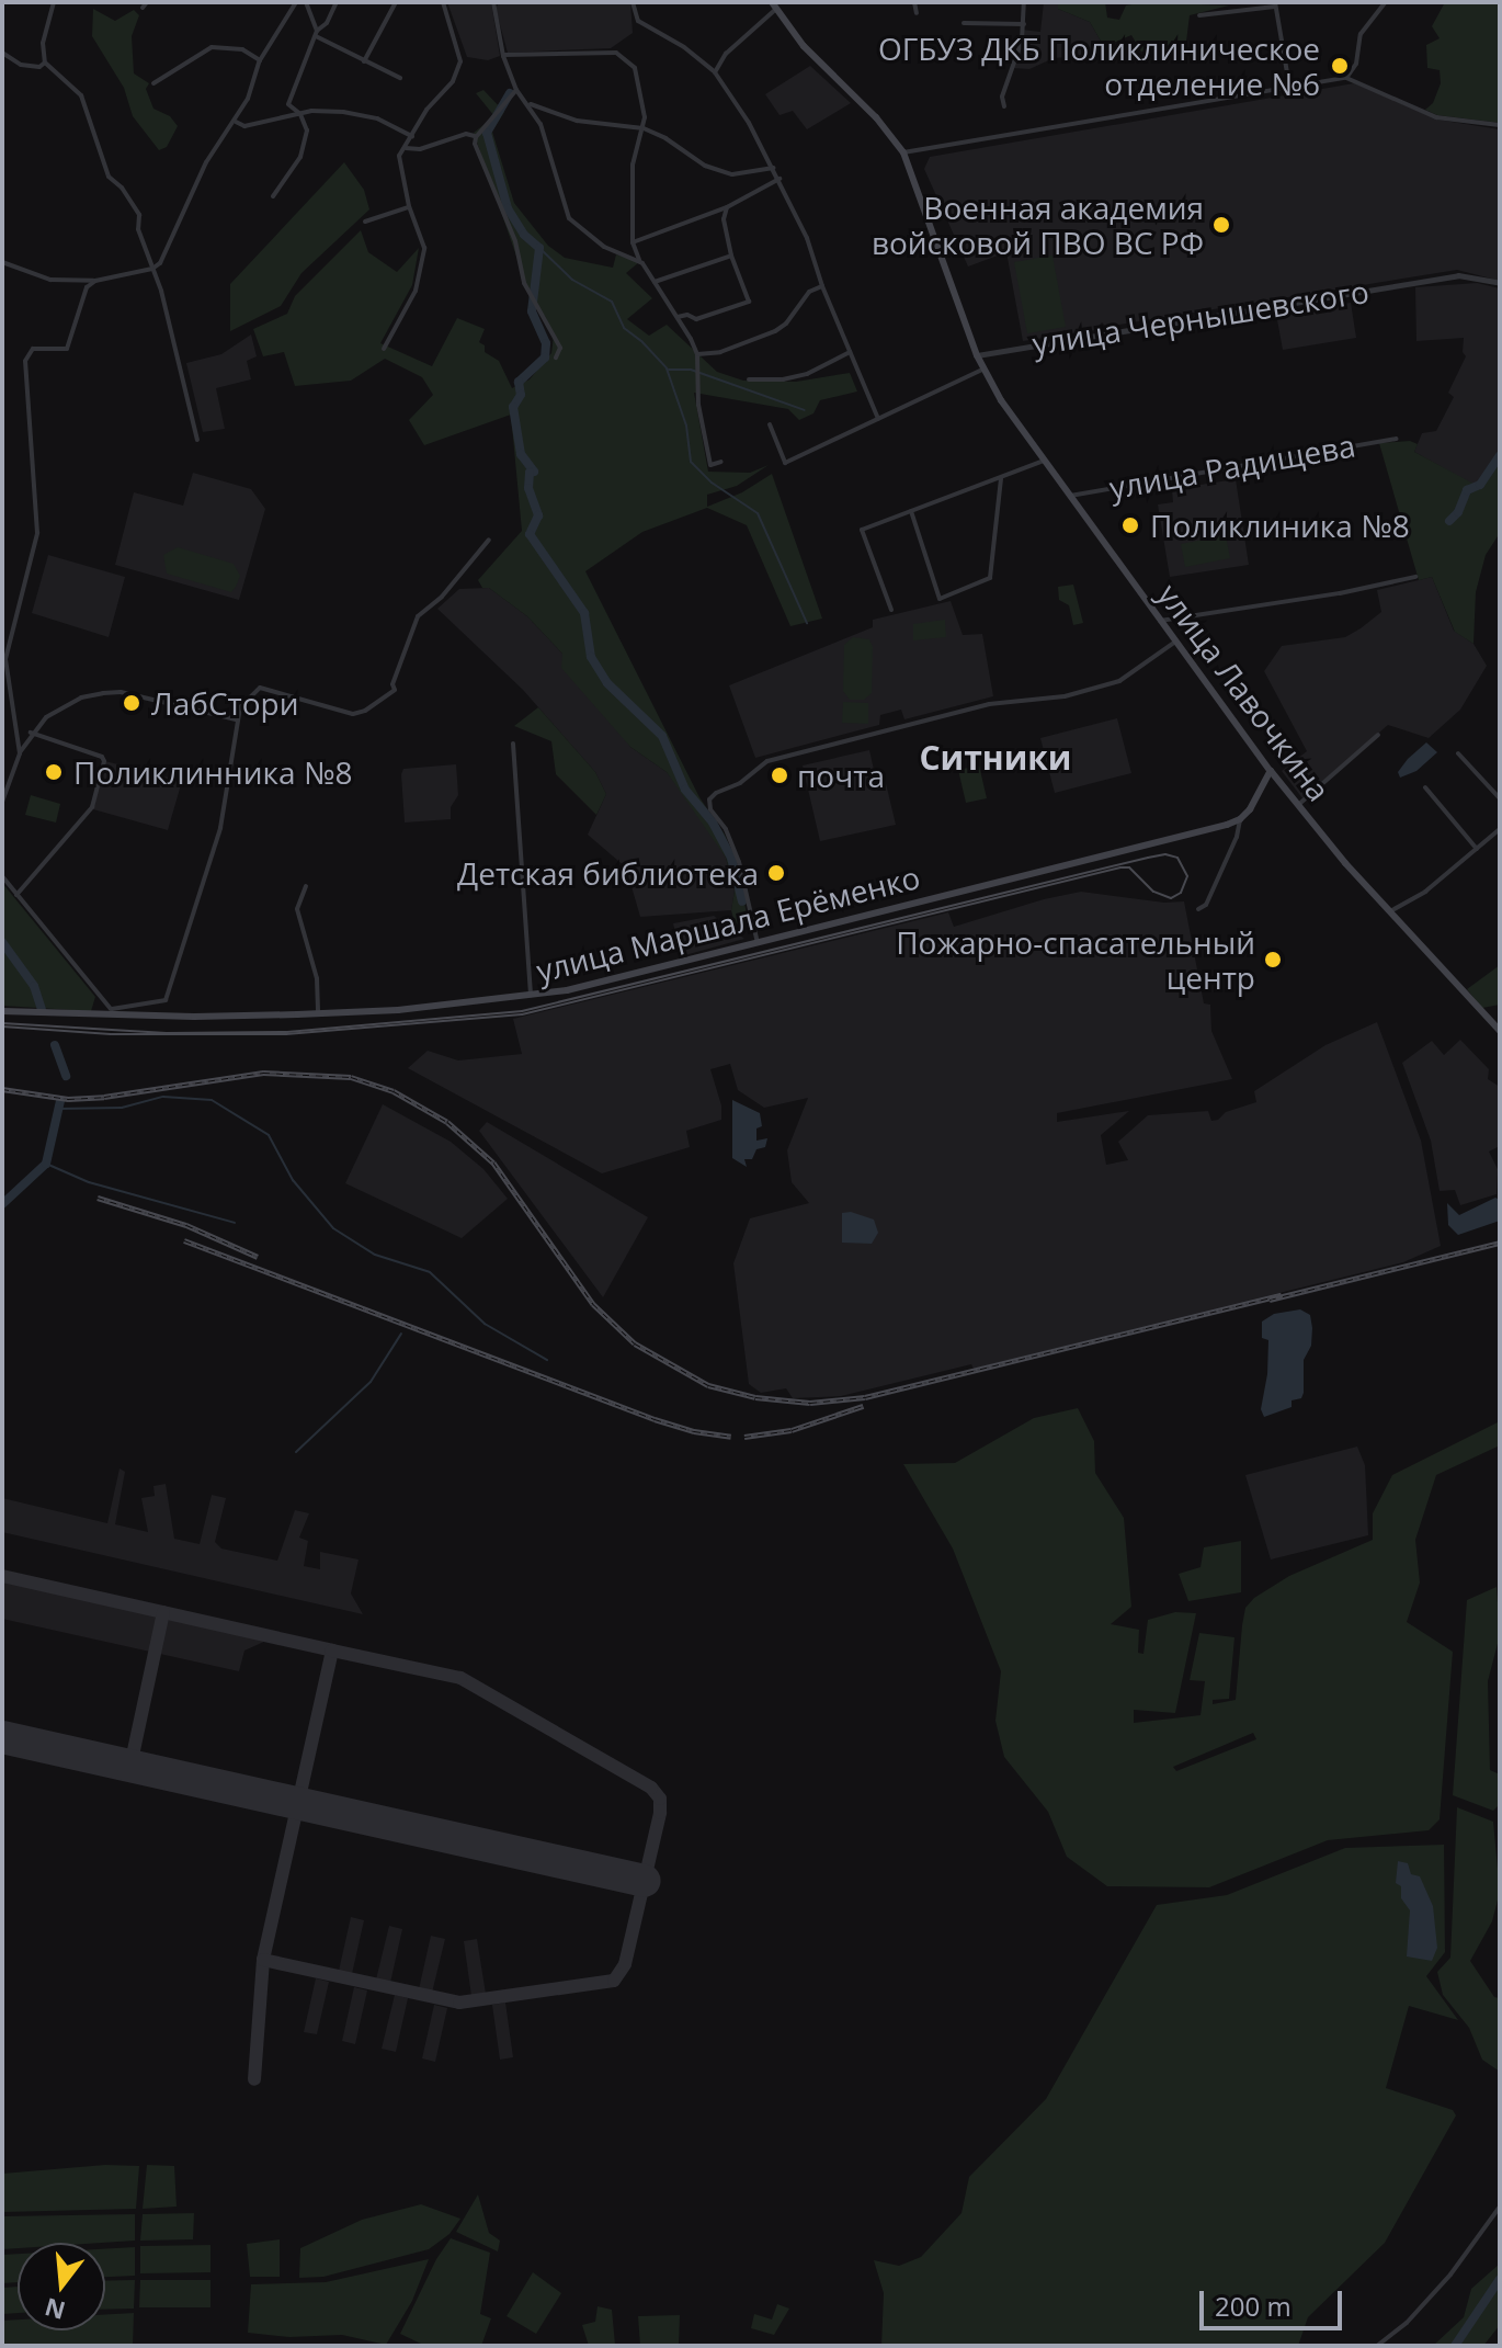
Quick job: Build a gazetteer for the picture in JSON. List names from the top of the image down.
{
  "streets": {
    "main road": ["улица Лавочкина", "улица Маршала Ерёменко"],
    "street": ["улица Чернышевского", "улица Радищева"]
  },
  "crossings": [
    ["улица Чернышевского", "улица Лавочкина"],
    ["улица Радищева", "улица Лавочкина"]
  ],
  "districts": ["Ситники"],
  "places": [
    "ОГБУЗ ДКБ Поликлиническое отделение №6",
    "Военная академия войсковой ПВО ВС РФ",
    "Поликлиника №8",
    "ЛабСтори",
    "Поликлинника №8",
    "почта",
    "Детская библиотека",
    "Пожарно-спасательный центр"
  ],
  "scale_bar": "200 m",
  "north": "bottom"
}
